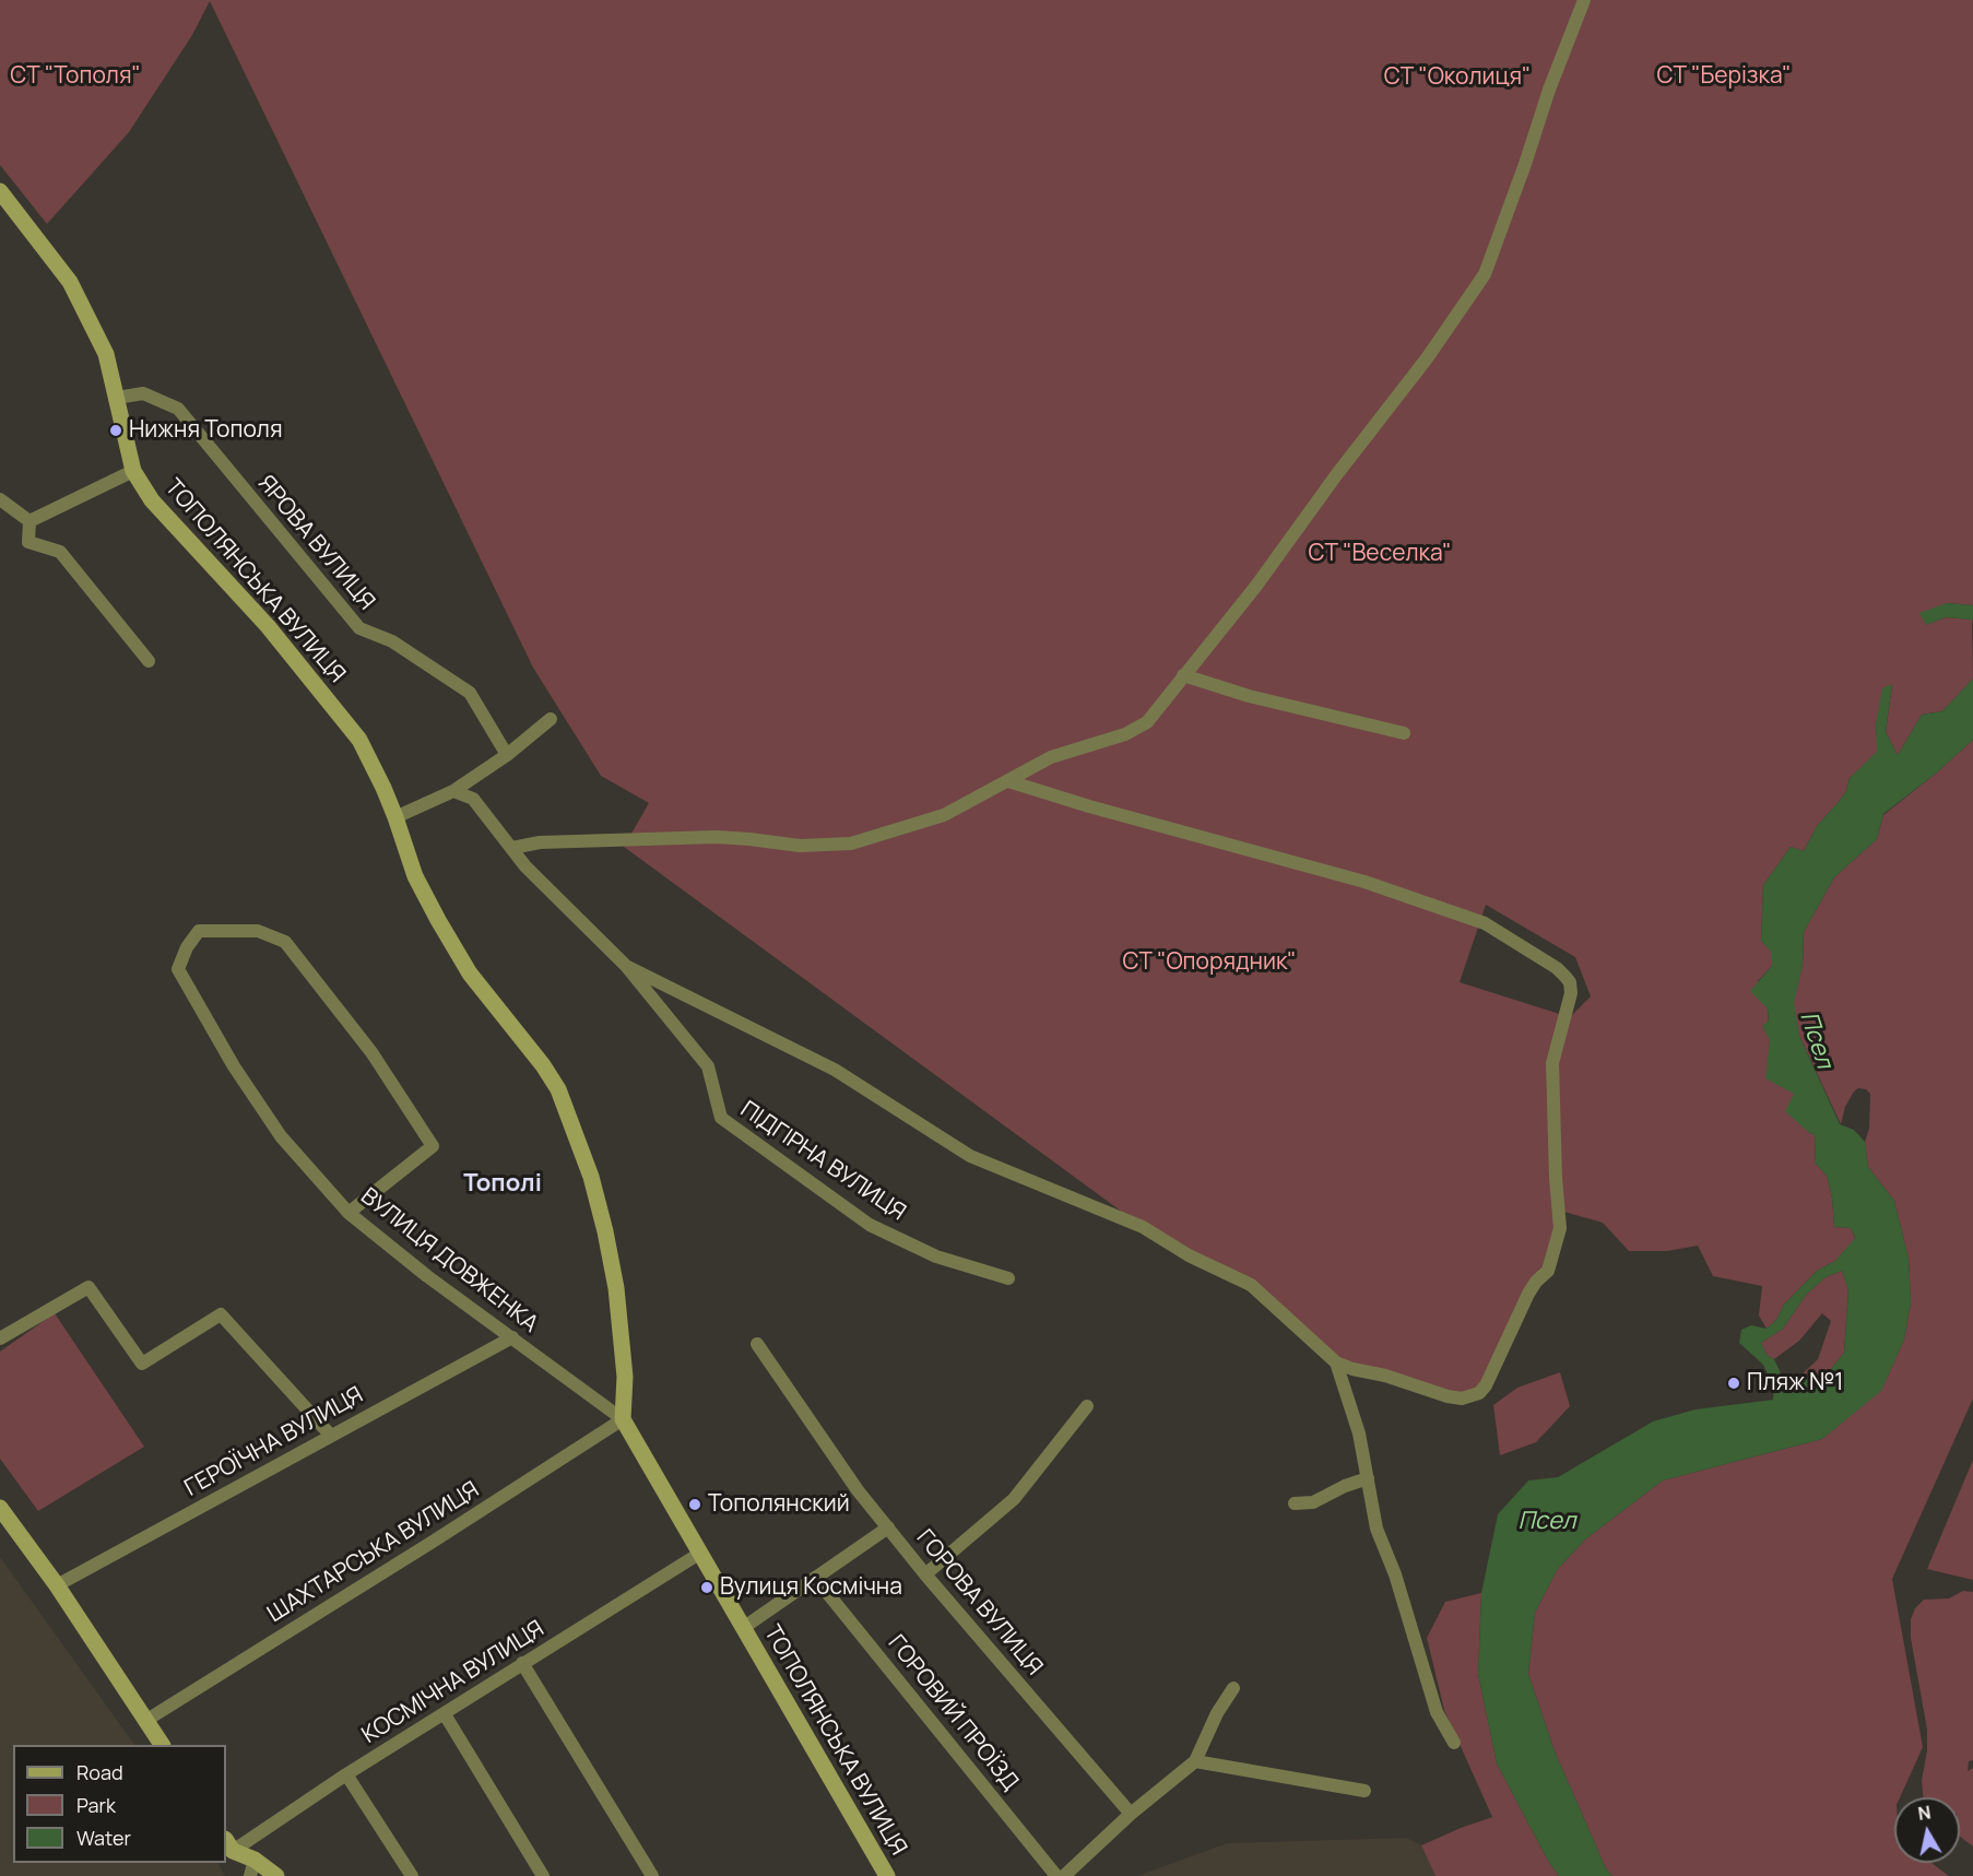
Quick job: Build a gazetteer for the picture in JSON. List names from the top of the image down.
{
  "streets": {
    "street": [
      "ЯРОВА ВУЛИЦЯ",
      "ТОПОЛЯНСЬКА ВУЛИЦЯ",
      "ПІДГІРНА ВУЛИЦЯ",
      "ВУЛИЦЯ ДОВЖЕНКА",
      "ГЕРОЇЧНА ВУЛИЦЯ",
      "ШАХТАРСЬКА ВУЛИЦЯ",
      "ГОРОВА ВУЛИЦЯ",
      "КОСМІЧНА ВУЛИЦЯ",
      "ГОРОВИЙ ПРОЇЗД"
    ]
  },
  "crossings": [
    ["ЯРОВА ВУЛИЦЯ", "ТОПОЛЯНСЬКА ВУЛИЦЯ"],
    ["ТОПОЛЯНСЬКА ВУЛИЦЯ", "ВУЛИЦЯ ДОВЖЕНКА"],
    ["ТОПОЛЯНСЬКА ВУЛИЦЯ", "ШАХТАРСЬКА ВУЛИЦЯ"],
    ["ТОПОЛЯНСЬКА ВУЛИЦЯ", "КОСМІЧНА ВУЛИЦЯ"],
    ["ВУЛИЦЯ ДОВЖЕНКА", "ГЕРОЇЧНА ВУЛИЦЯ"],
    ["ВУЛИЦЯ ДОВЖЕНКА", "ШАХТАРСЬКА ВУЛИЦЯ"]
  ],
  "districts": ["Тополі"],
  "water": ["Псел"],
  "parks": [
    "СТ \"Тополя\"",
    "СТ \"Берізка\"",
    "СТ \"Околиця\"",
    "СТ \"Веселка\"",
    "СТ \"Опорядник\""
  ],
  "places": [
    "Нижня Тополя",
    "Пляж №1",
    "Тополянский",
    "Вулиця Космічна"
  ],
  "legend": ["Road", "Park", "Water"],
  "north": "top"
}
